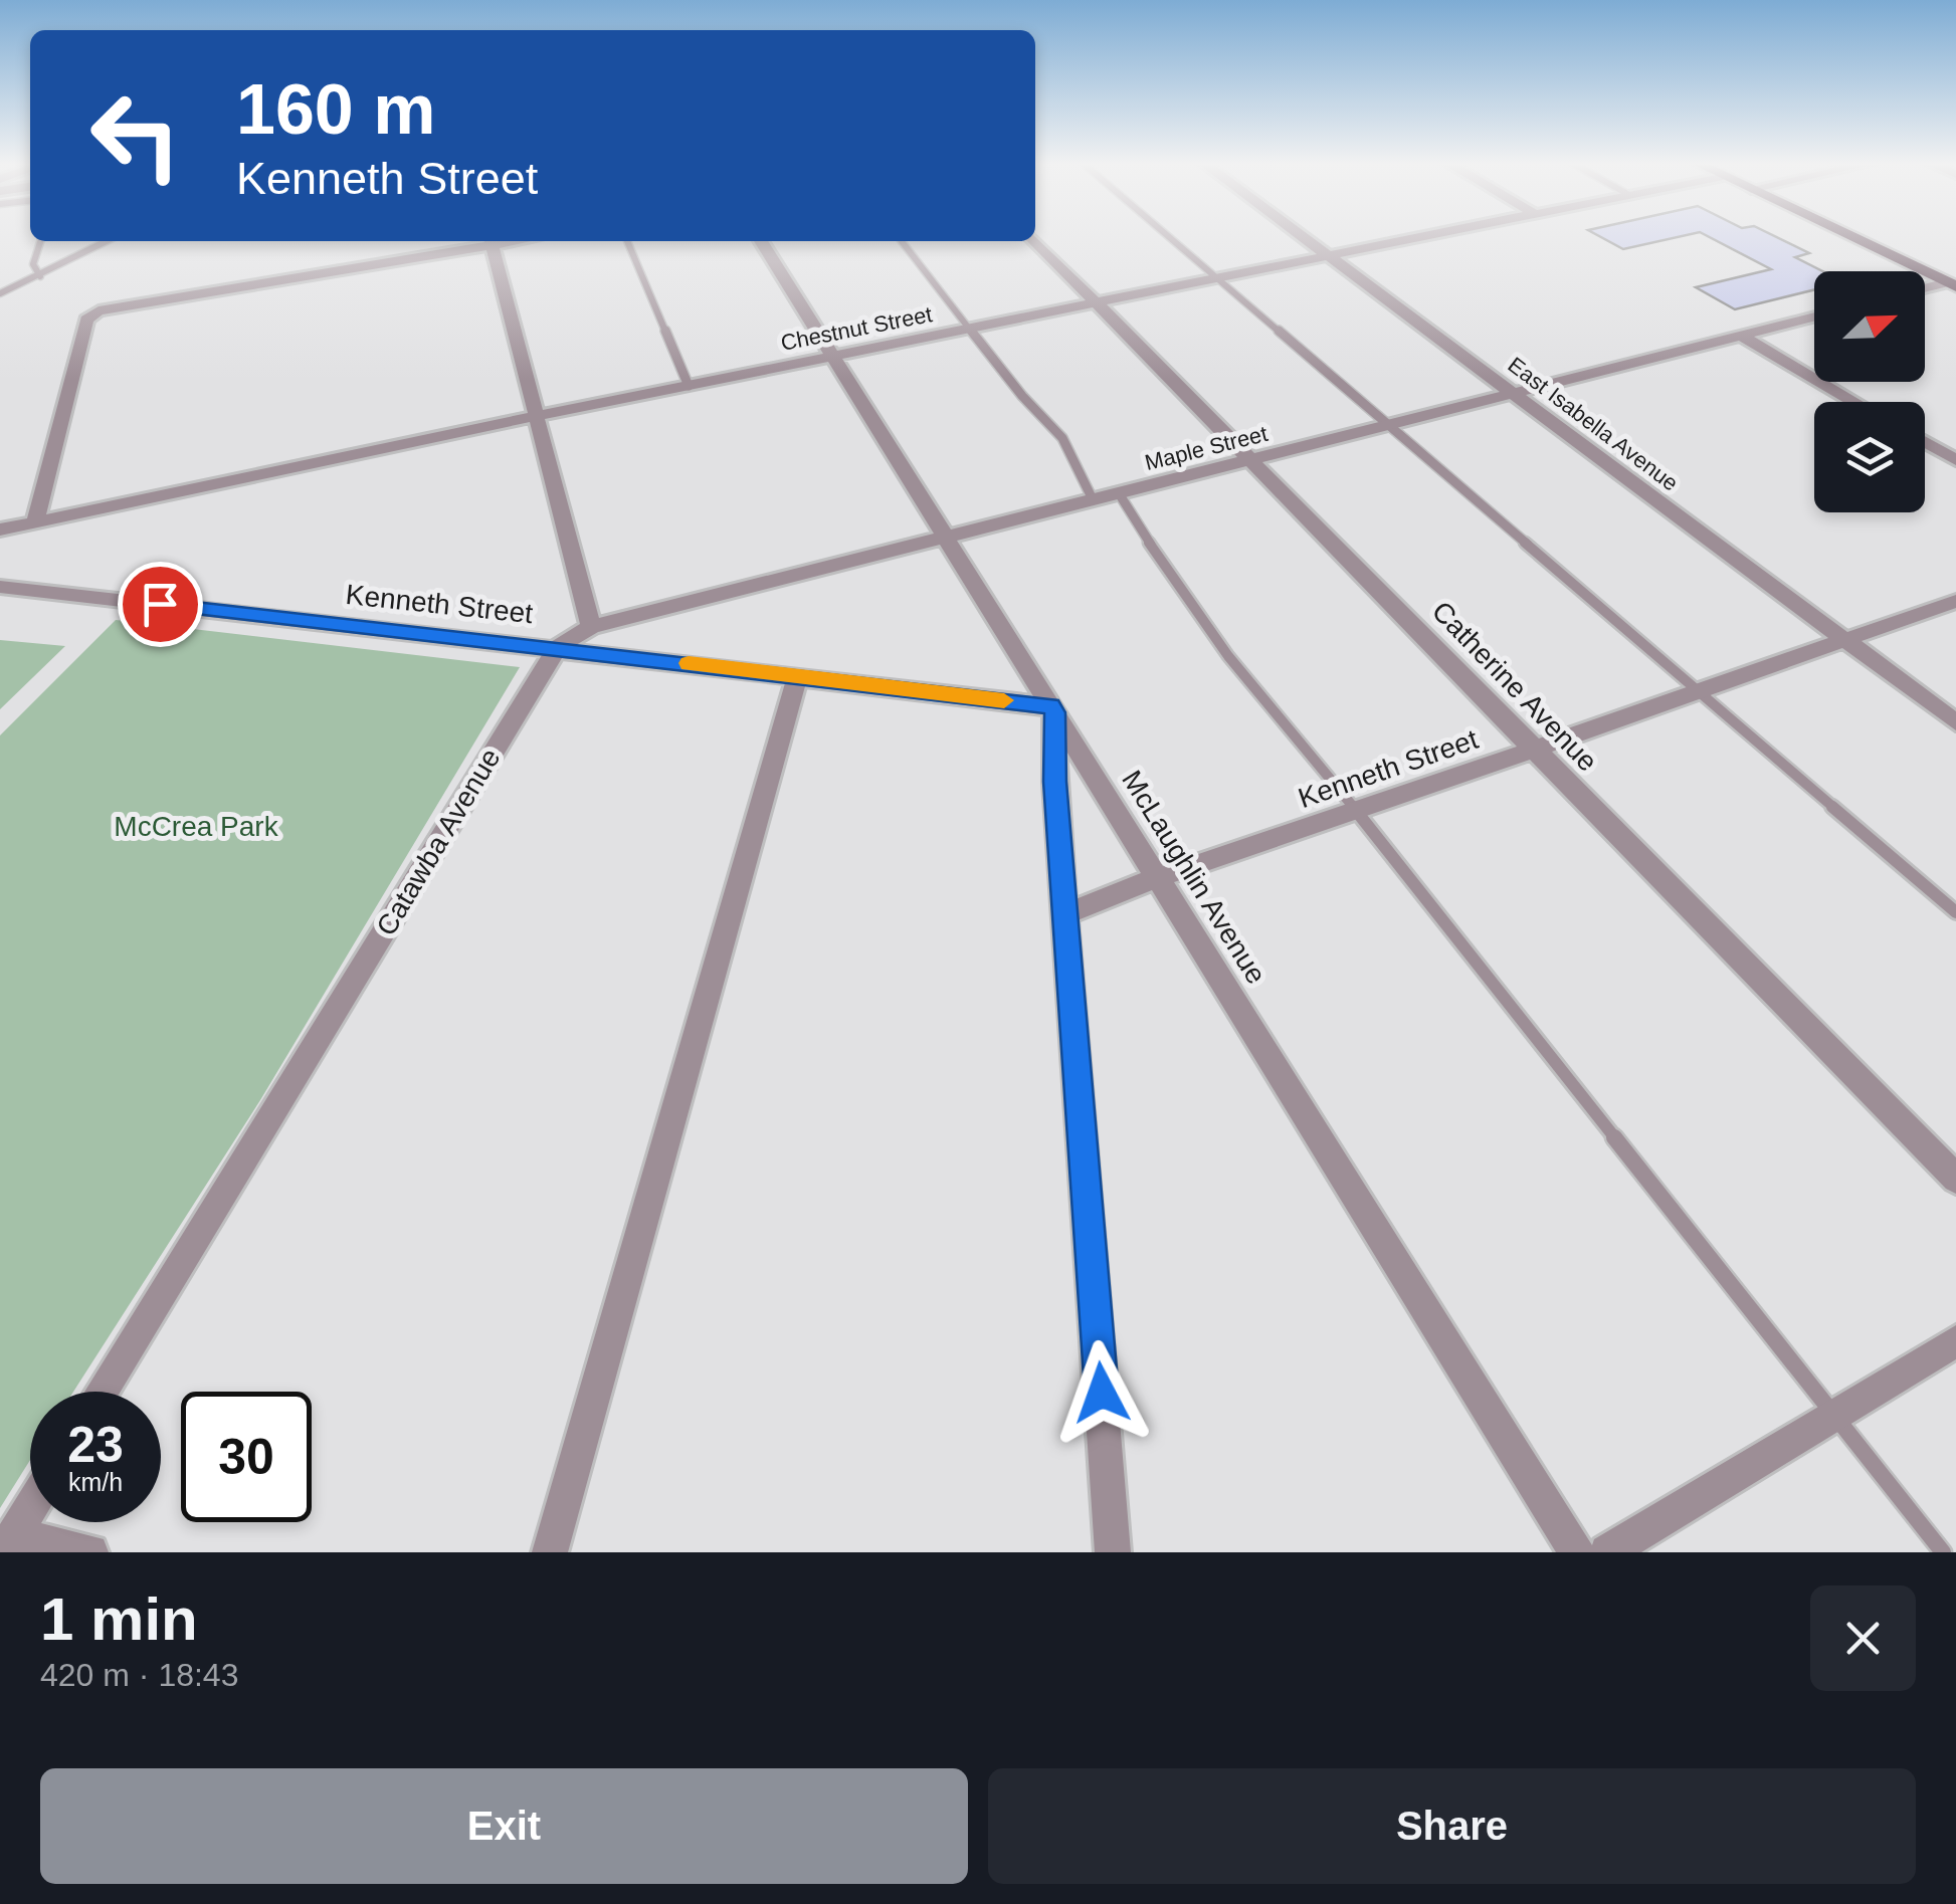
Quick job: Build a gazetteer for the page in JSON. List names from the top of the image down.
{
  "streets": {
    "street": [
      "Chestnut Street",
      "East Isabella Avenue",
      "Maple Street",
      "Kenneth Street",
      "Catherine Avenue",
      "Catawba Avenue",
      "McLaughlin Avenue"
    ]
  },
  "crossings": [
    ["Chestnut Street", "East Isabella Avenue"],
    ["Chestnut Street", "Catherine Avenue"],
    ["Chestnut Street", "McLaughlin Avenue"],
    ["East Isabella Avenue", "Maple Street"],
    ["East Isabella Avenue", "Kenneth Street"],
    ["Maple Street", "Catherine Avenue"],
    ["Maple Street", "Catawba Avenue"],
    ["Maple Street", "McLaughlin Avenue"],
    ["Kenneth Street", "Catherine Avenue"],
    ["Kenneth Street", "Catawba Avenue"],
    ["Kenneth Street", "McLaughlin Avenue"]
  ],
  "parks": ["McCrea Park"],
  "north": "top right",
  "page": {
    "turn": ["160 m", "Kenneth Street"],
    "speed": "23 km/h",
    "limit": "30",
    "heading": ["1 min", "420 m · 18:43"],
    "buttons": ["Exit", "Share"]
  }
}
